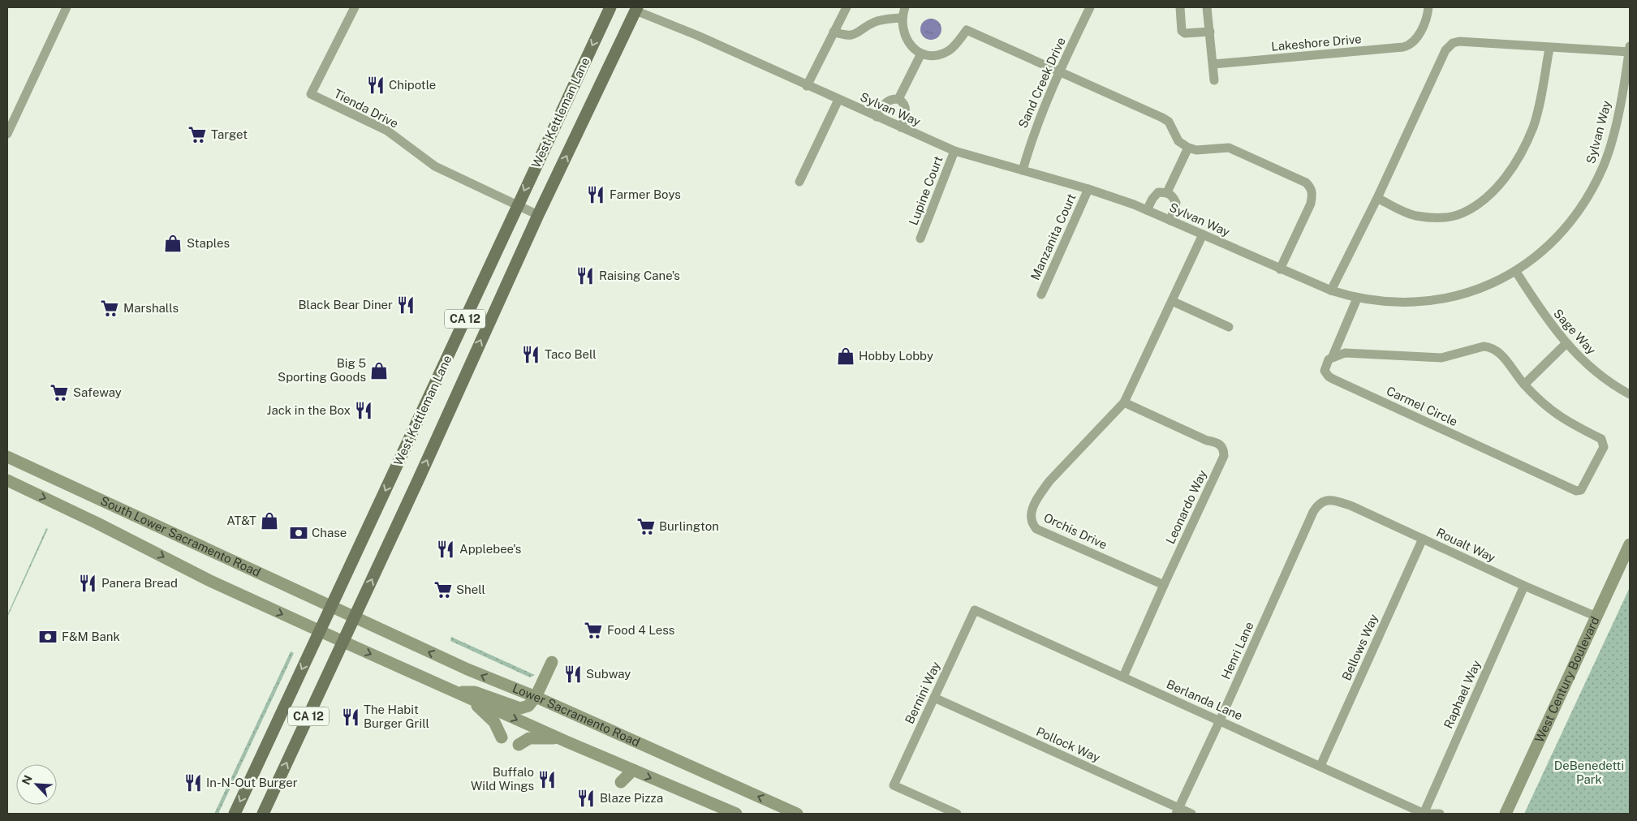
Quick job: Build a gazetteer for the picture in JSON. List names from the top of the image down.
{
  "streets": {
    "main road": [
      "West Kettleman Lane",
      "CA 12",
      "South Lower Sacramento Road",
      "West Century Boulevard",
      "Lower Sacramento Road"
    ],
    "street": [
      "Lakeshore Drive",
      "Sand Creek Drive",
      "Tienda Drive",
      "Sylvan Way",
      "Lupine Court",
      "Manzanita Court",
      "Sage Way",
      "Carmel Circle",
      "Leonardo Way",
      "Orchis Drive",
      "Roualt Way",
      "Bellows Way",
      "Henri Lane",
      "Bernini Way",
      "Raphael Way",
      "Berlanda Lane",
      "Pollock Way"
    ]
  },
  "crossings": [
    ["Sand Creek Drive", "Sylvan Way"],
    ["Tienda Drive", "West Kettleman Lane"],
    ["Sylvan Way", "West Kettleman Lane"],
    ["Sylvan Way", "Lupine Court"],
    ["Sylvan Way", "Manzanita Court"],
    ["Sylvan Way", "Sage Way"],
    ["West Kettleman Lane", "South Lower Sacramento Road"],
    ["West Kettleman Lane", "Lower Sacramento Road"],
    ["Leonardo Way", "Orchis Drive"],
    ["Leonardo Way", "Berlanda Lane"],
    ["South Lower Sacramento Road", "Lower Sacramento Road"],
    ["Roualt Way", "Bellows Way"],
    ["Roualt Way", "Henri Lane"],
    ["Roualt Way", "West Century Boulevard"],
    ["Roualt Way", "Raphael Way"],
    ["Bellows Way", "Berlanda Lane"],
    ["Henri Lane", "Berlanda Lane"],
    ["Henri Lane", "Pollock Way"],
    ["Bernini Way", "Berlanda Lane"],
    ["Bernini Way", "Pollock Way"],
    ["Raphael Way", "Berlanda Lane"]
  ],
  "parks": ["DeBenedetti Park"],
  "places": {
    "restaurant": [
      "Chipotle",
      "Farmer Boys",
      "Raising Cane's",
      "Black Bear Diner",
      "Taco Bell",
      "Jack in the Box",
      "Applebee's",
      "Panera Bread",
      "Subway",
      "The Habit Burger Grill",
      "Buffalo Wild Wings",
      "In-N-Out Burger",
      "Blaze Pizza"
    ],
    "supermarket": [
      "Target",
      "Marshalls",
      "Safeway",
      "Burlington",
      "Shell",
      "Food 4 Less"
    ],
    "shop": [
      "Staples",
      "Hobby Lobby",
      "Big 5 Sporting Goods",
      "AT&T"
    ],
    "bank": ["Chase", "F&M Bank"]
  },
  "north": "top left"
}
